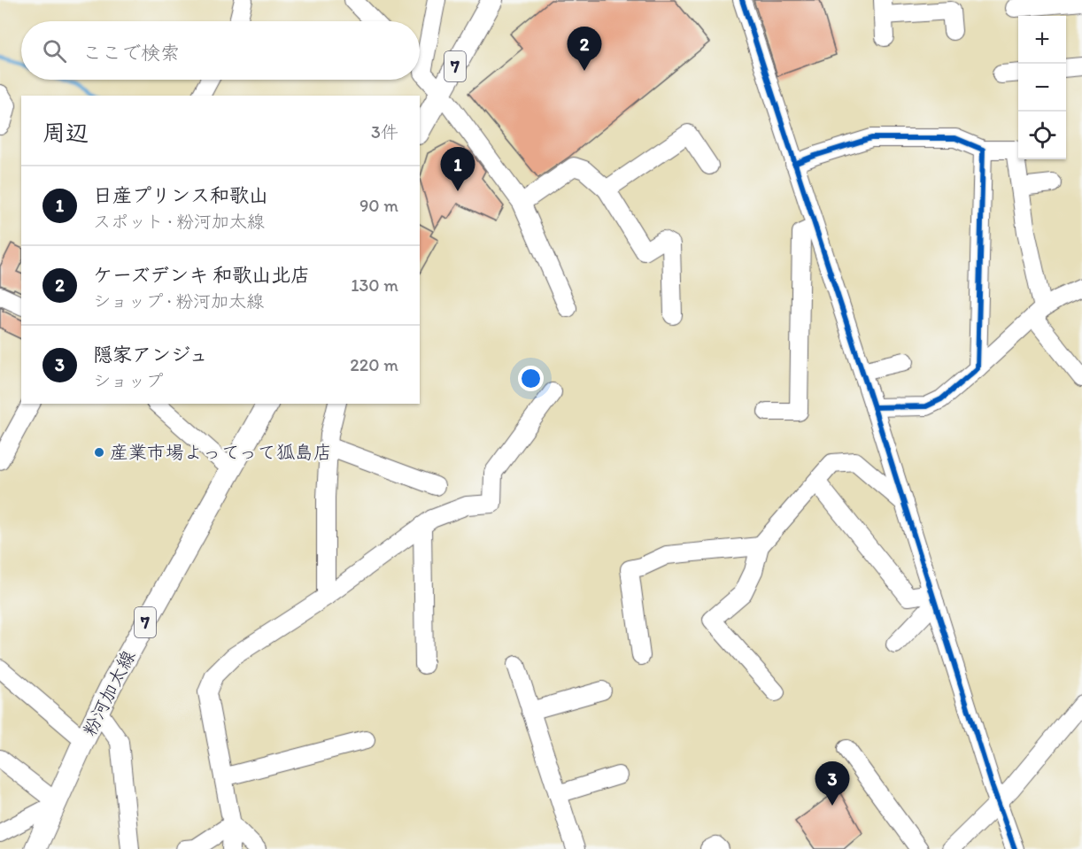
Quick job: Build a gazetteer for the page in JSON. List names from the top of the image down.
{
  "streets": {
    "main road": ["7", "粉河加太線"]
  },
  "places": ["産業市場よってって狐島店"],
  "page": {
    "map_buttons": ["+", "−"],
    "search": "ここで検索",
    "pins": ["2", "1", "3"],
    "heading": ["周辺", "3件"],
    "list": [
      {
        "mark": "1",
        "name": "日産プリンス和歌山",
        "note": "スポット · 粉河加太線",
        "value": "90 m"
      },
      {
        "mark": "2",
        "name": "ケーズデンキ 和歌山北店",
        "note": "ショップ · 粉河加太線",
        "value": "130 m"
      },
      {
        "mark": "3",
        "name": "隠家アンジュ",
        "note": "ショップ",
        "value": "220 m"
      }
    ]
  }
}
